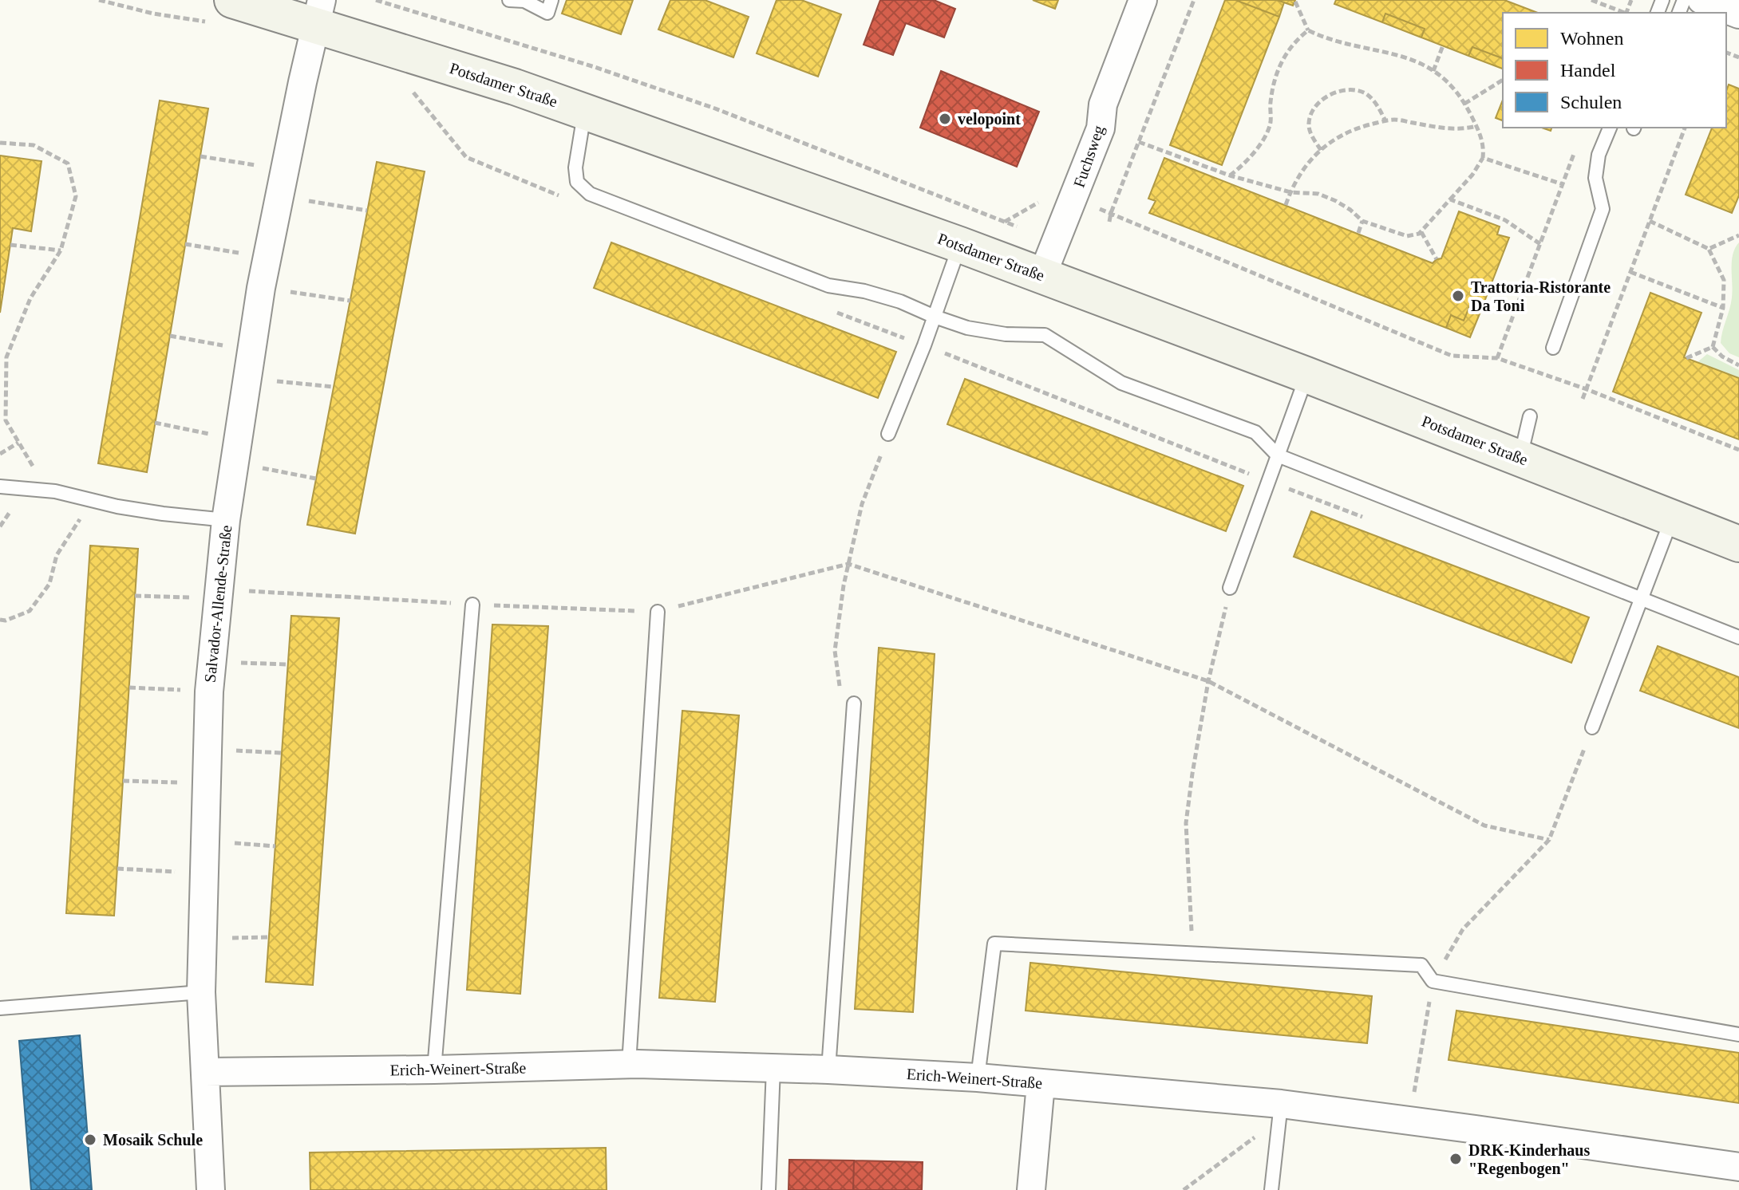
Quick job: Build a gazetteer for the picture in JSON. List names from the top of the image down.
{
  "streets": {
    "main road": ["Potsdamer Straße"],
    "street": ["Fuchsweg", "Salvador-Allende-Straße", "Erich-Weinert-Straße"]
  },
  "crossings": [
    ["Potsdamer Straße", "Fuchsweg"],
    ["Potsdamer Straße", "Salvador-Allende-Straße"],
    ["Salvador-Allende-Straße", "Erich-Weinert-Straße"]
  ],
  "places": [
    "velopoint",
    "Trattoria-Ristorante Da Toni",
    "Mosaik Schule",
    "DRK-Kinderhaus \"Regenbogen\""
  ],
  "legend": ["Wohnen", "Handel", "Schulen"]
}
